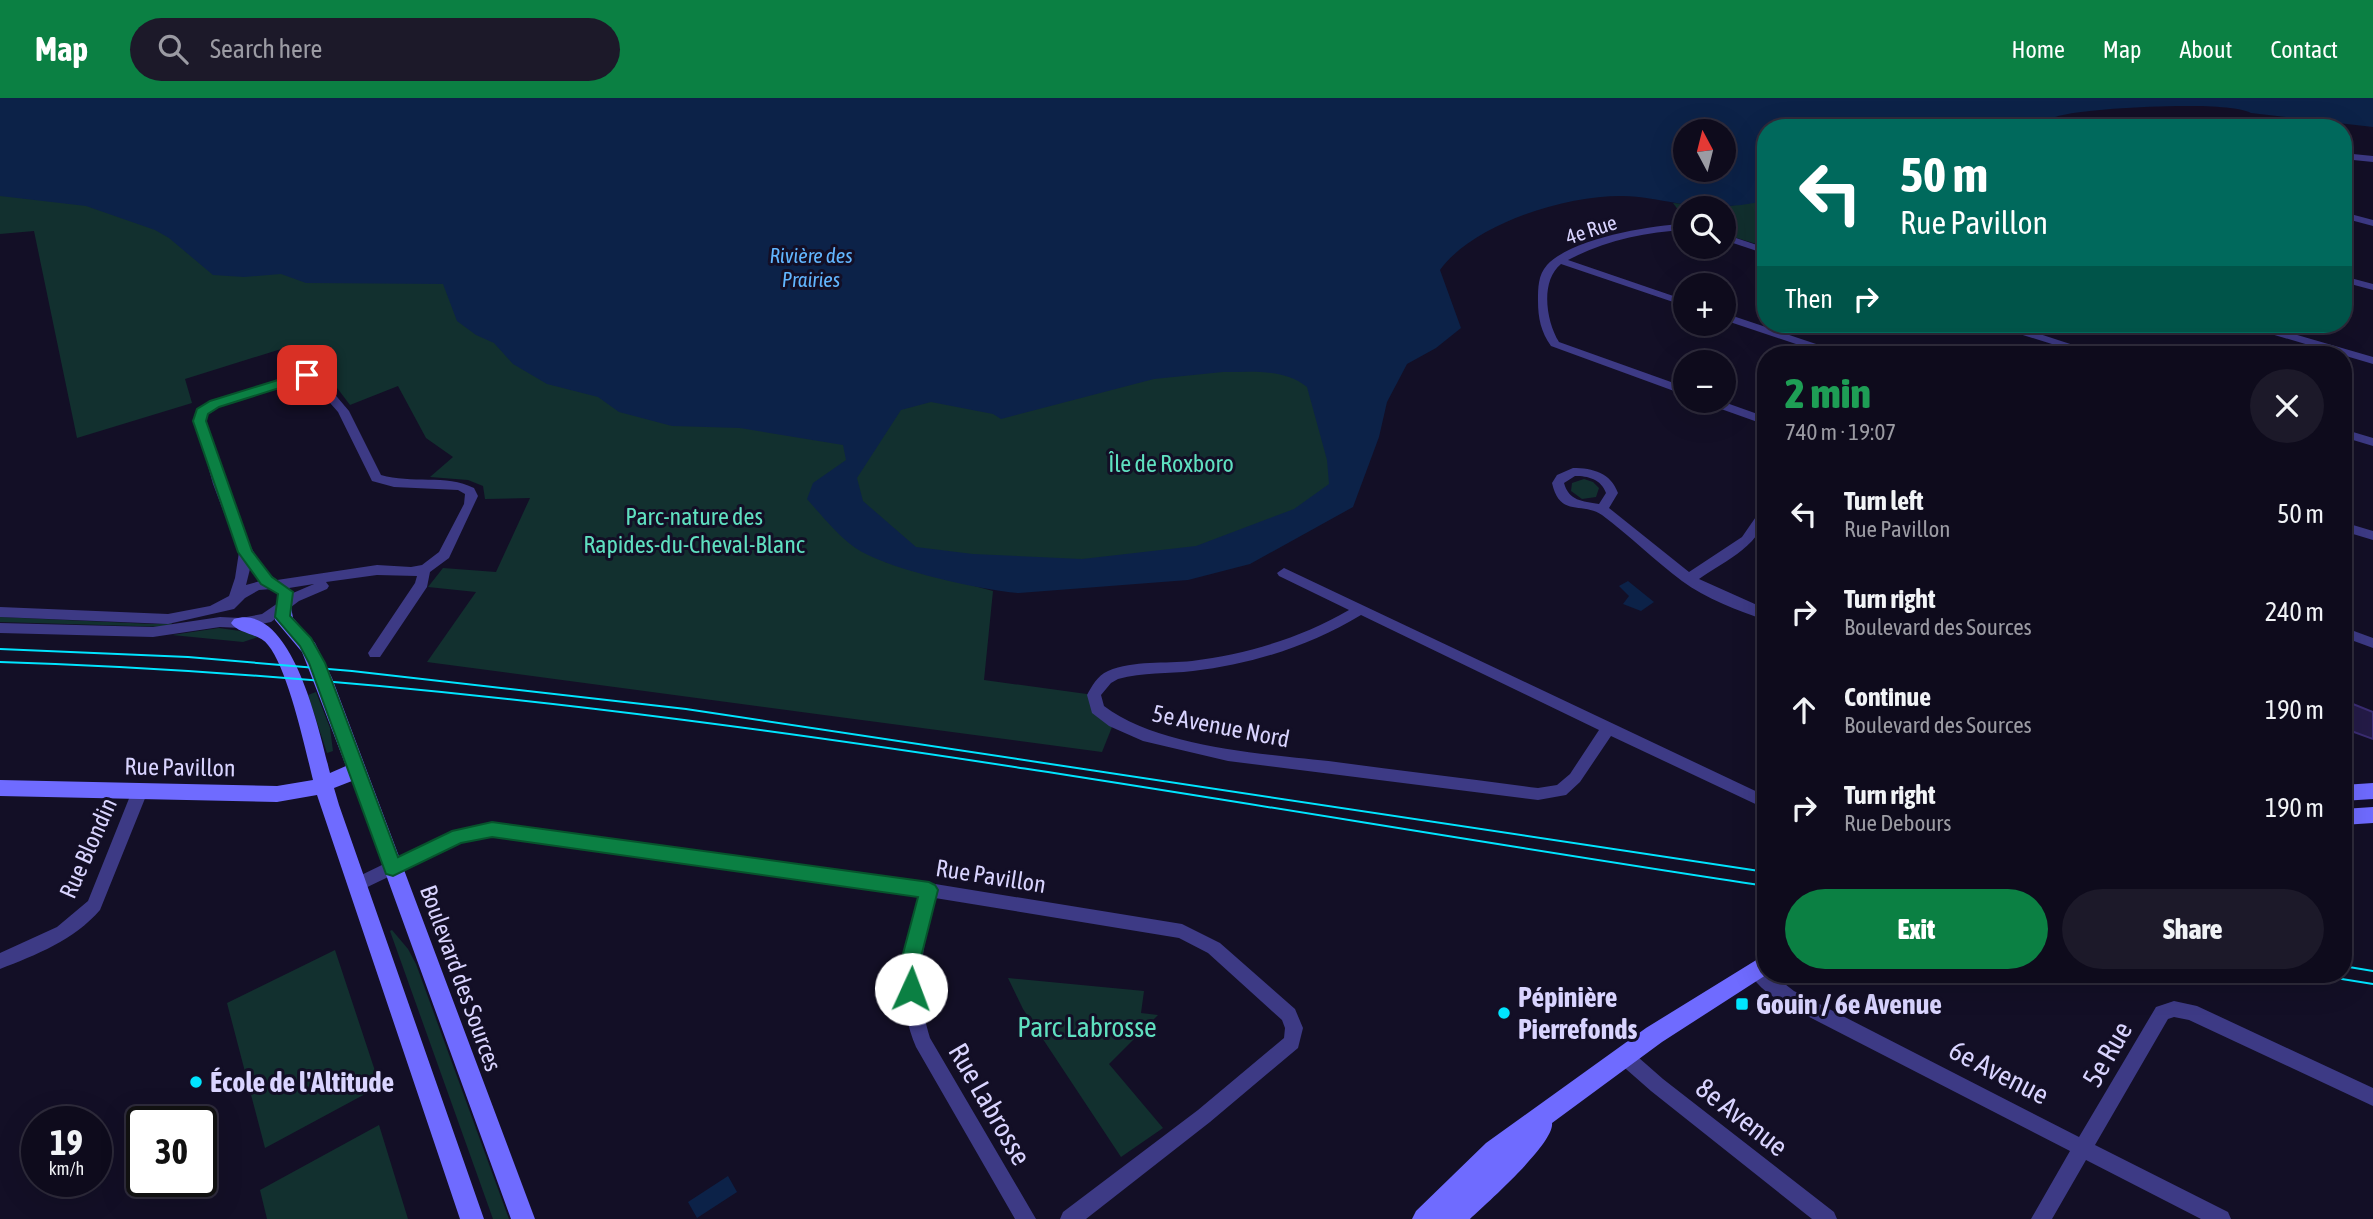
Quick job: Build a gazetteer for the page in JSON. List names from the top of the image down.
{
  "streets": {
    "street": [
      "4e Rue",
      "5e Avenue Nord",
      "Rue Pavillon",
      "Rue Blondin",
      "Boulevard des Sources",
      "5e Rue",
      "6e Avenue",
      "Rue Labrosse",
      "8e Avenue"
    ]
  },
  "crossings": [
    ["Rue Pavillon", "Rue Blondin"],
    ["Rue Pavillon", "Boulevard des Sources"],
    ["Rue Pavillon", "Rue Labrosse"],
    ["5e Rue", "6e Avenue"]
  ],
  "water": ["Rivière des Prairies"],
  "parks": ["Île de Roxboro", "Parc-nature des Rapides-du-Cheval-Blanc", "Parc Labrosse"],
  "places": {
    "transit": ["Gouin / 6e Avenue"],
    "other": ["Pépinière Pierrefonds", "École de l'Altitude"]
  },
  "north": "top",
  "page": {
    "header": "Map",
    "search": "Search here",
    "nav": [
      "Home",
      "Map",
      "About",
      "Contact"
    ],
    "map_buttons": ["+", "−"],
    "turn": ["50 m", "Rue Pavillon"],
    "then": "Then",
    "heading": ["2 min", "740 m · 19:07"],
    "list": [
      {
        "name": "Turn left",
        "note": "Rue Pavillon",
        "value": "50 m"
      },
      {
        "name": "Turn right",
        "note": "Boulevard des Sources",
        "value": "240 m"
      },
      {
        "name": "Continue",
        "note": "Boulevard des Sources",
        "value": "190 m"
      },
      {
        "name": "Turn right",
        "note": "Rue Debours",
        "value": "190 m"
      }
    ],
    "buttons": ["Exit", "Share"],
    "speed": "19 km/h",
    "limit": "30"
  }
}
